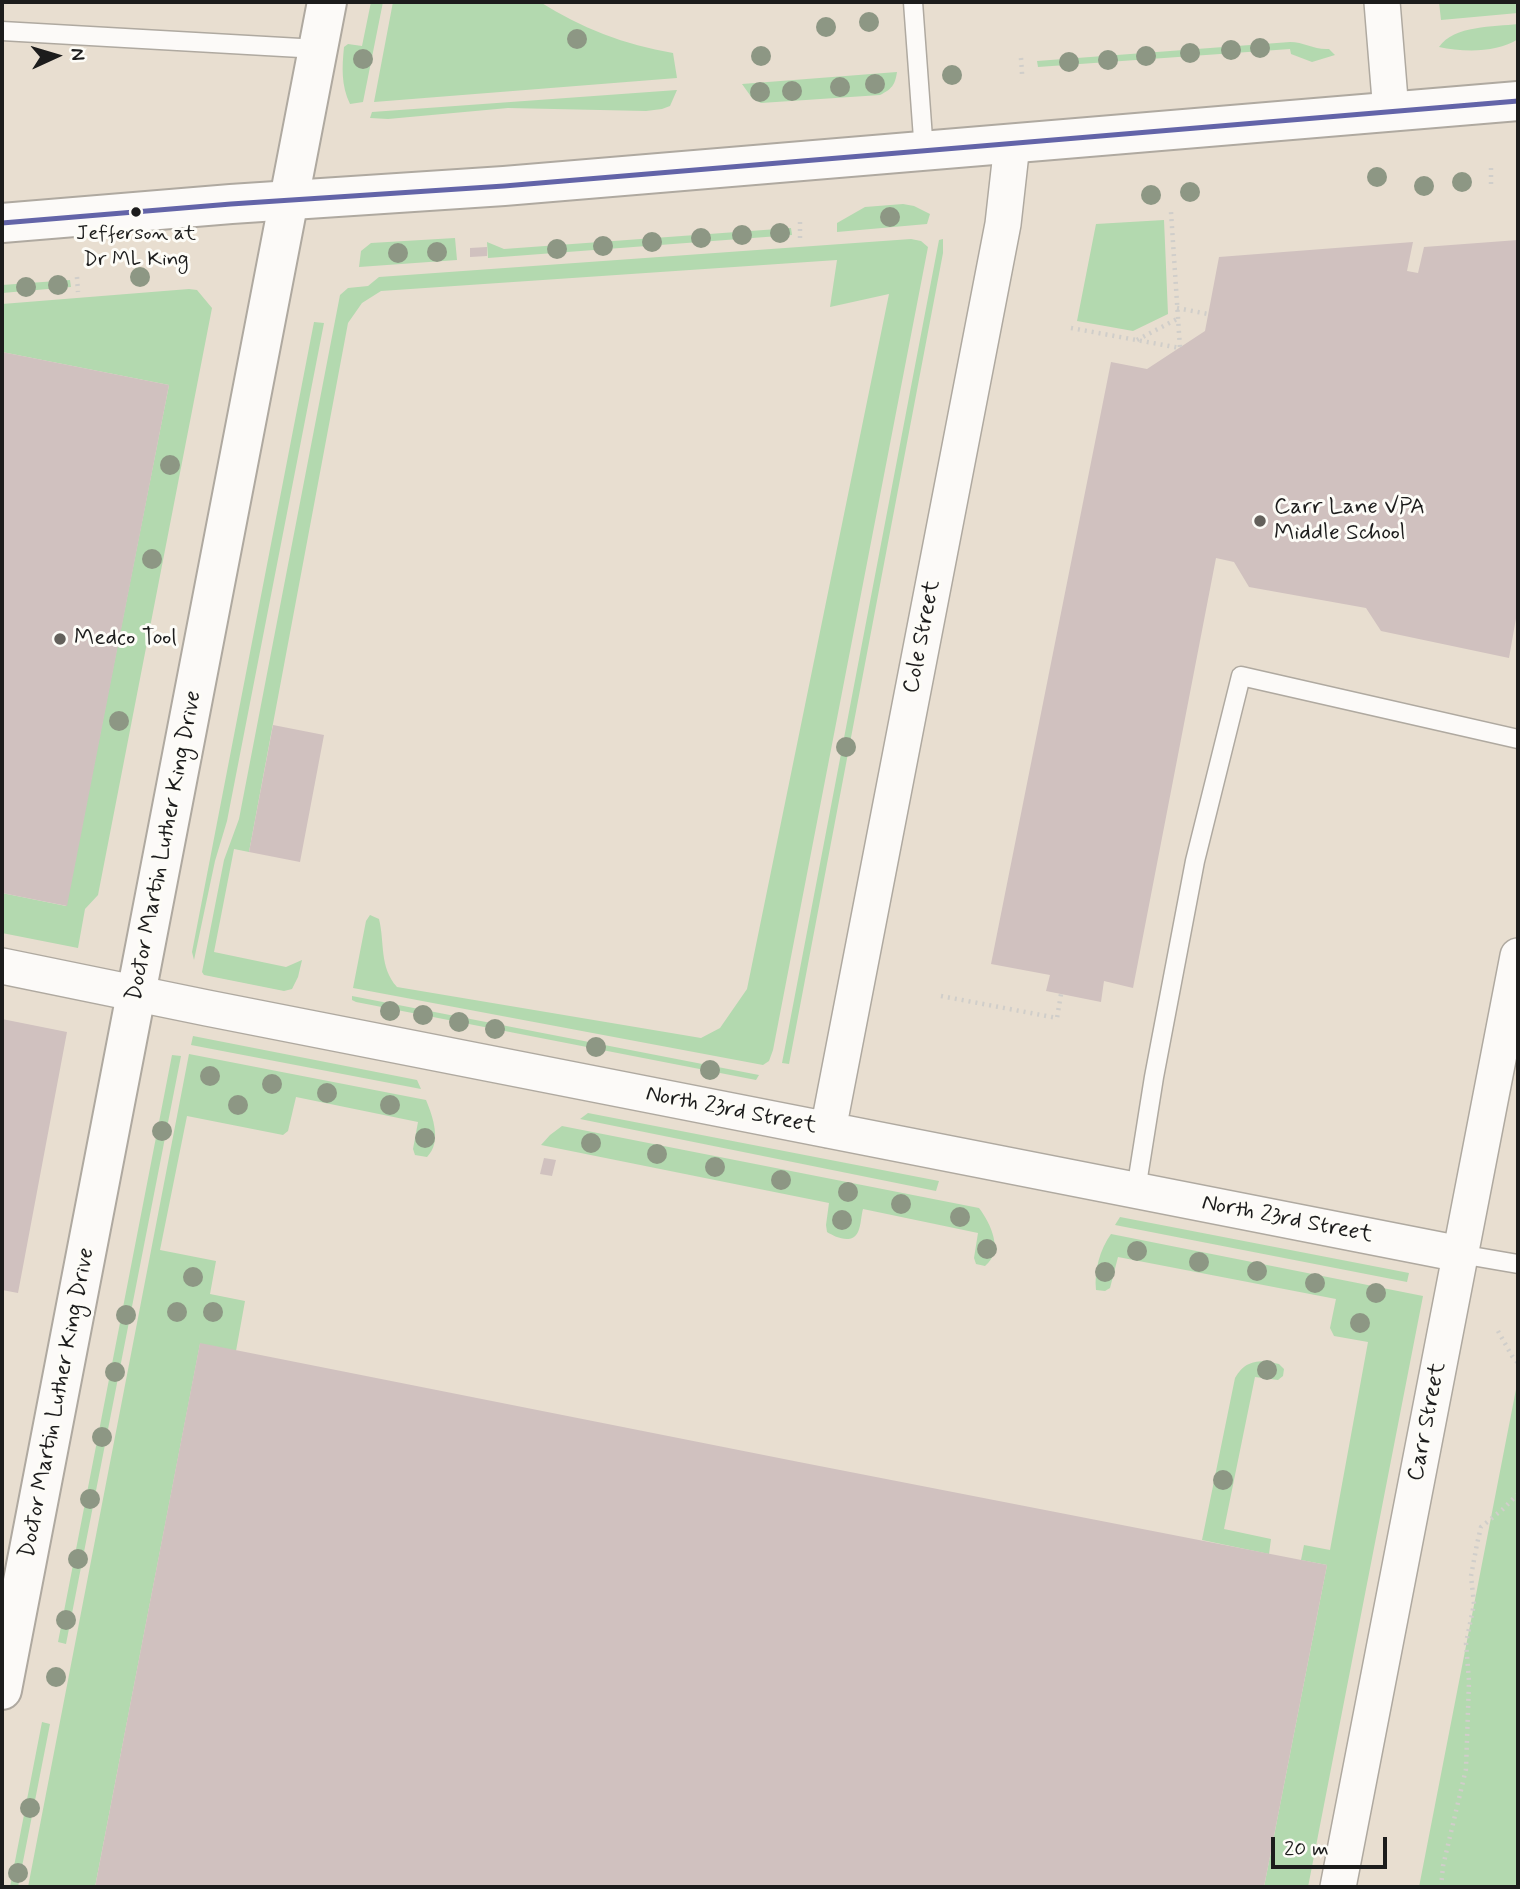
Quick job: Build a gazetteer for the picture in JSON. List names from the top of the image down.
{
  "streets": {
    "main road": ["Doctor Martin Luther King Drive"],
    "street": ["Cole Street", "North 23rd Street", "Carr Street"]
  },
  "crossings": [
    ["Cole Street", "North 23rd Street"],
    ["Doctor Martin Luther King Drive", "North 23rd Street"],
    ["North 23rd Street", "Carr Street"]
  ],
  "places": ["Jefferson at Dr ML King", "Carr Lane VPA Middle School", "Medco Tool"],
  "scale_bar": "20 m",
  "north": "right"
}
